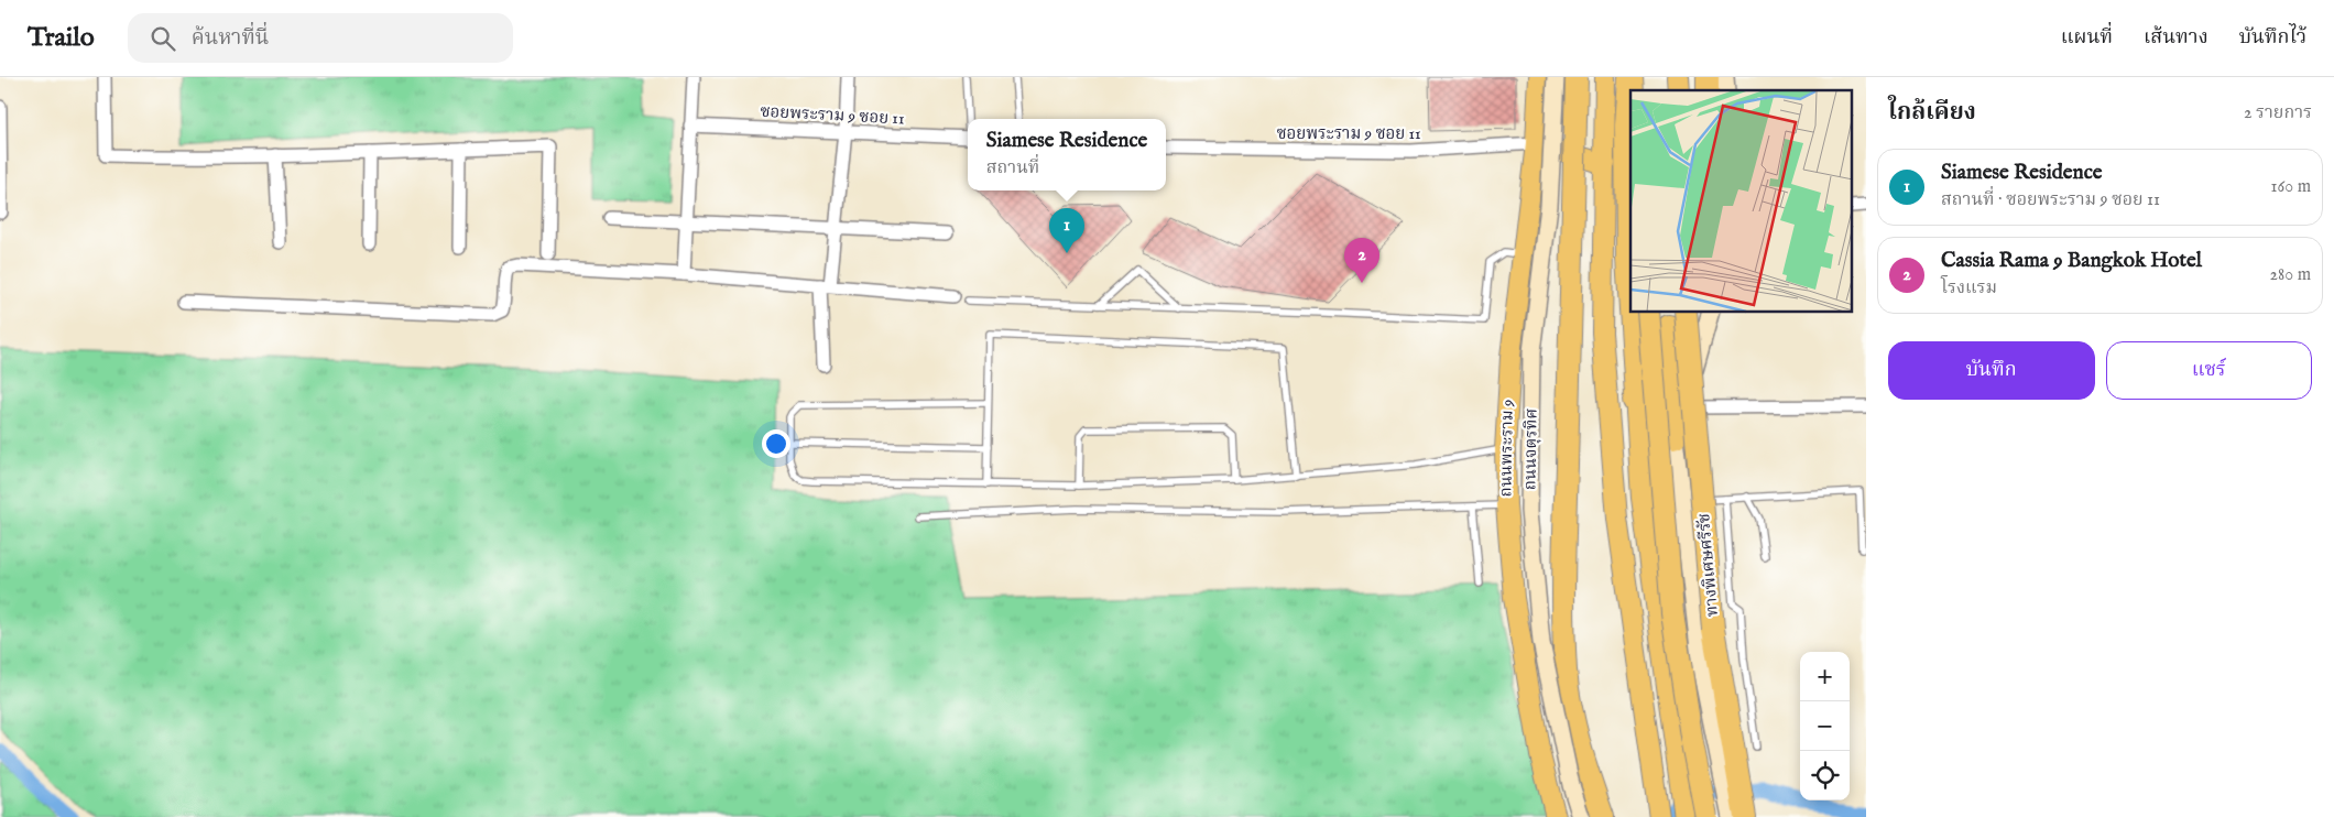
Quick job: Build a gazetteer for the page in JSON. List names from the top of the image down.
{
  "streets": {
    "highway": ["ทางพิเศษศรีรัช"],
    "main road": ["ถนนพระราม 9", "ถนนจตุรทิศ"],
    "street": ["ซอยพระราม 9 ซอย 11"]
  },
  "crossings": [
    ["ซอยพระราม 9 ซอย 11", "ถนนพระราม 9"]
  ],
  "page": {
    "header": "Trailo",
    "search": "ค้นหาที่นี่",
    "nav": ["แผนที่", "เส้นทาง", "บันทึกไว้"],
    "heading": ["ใกล้เคียง", "2 รายการ"],
    "popup": ["Siamese Residence", "สถานที่"],
    "list": [
      {
        "mark": "1",
        "name": "Siamese Residence",
        "note": "สถานที่ · ซอยพระราม 9 ซอย 11",
        "value": "160 m"
      },
      {
        "mark": "2",
        "name": "Cassia Rama 9 Bangkok Hotel",
        "note": "โรงแรม",
        "value": "280 m"
      }
    ],
    "pins": ["1", "2"],
    "buttons": ["บันทึก", "แชร์"],
    "map_buttons": ["+", "−"]
  }
}
